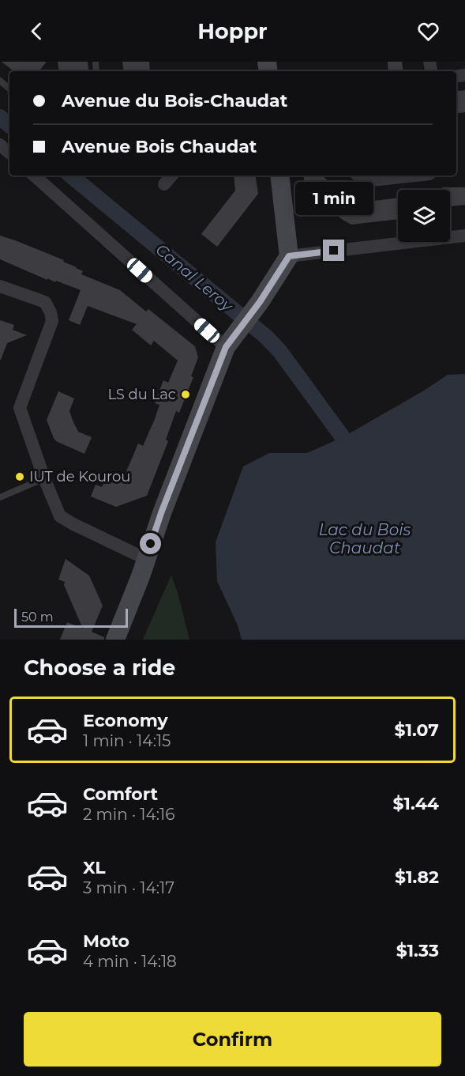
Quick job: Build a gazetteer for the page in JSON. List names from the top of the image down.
{
  "water": ["Canal Leroy", "Lac du Bois Chaudat"],
  "places": ["LS du Lac", "IUT de Kourou"],
  "scale_bar": "50 m",
  "page": {
    "header": "Hoppr",
    "banner": ["Avenue du Bois-Chaudat", "Avenue Bois Chaudat"],
    "bubble": "1 min",
    "scale": "50 m",
    "heading": "Choose a ride",
    "list": [
      {
        "name": "Economy",
        "note": "1 min · 14:15",
        "value": "$1.07"
      },
      {
        "name": "Comfort",
        "note": "2 min · 14:16",
        "value": "$1.44"
      },
      {
        "name": "XL",
        "note": "3 min · 14:17",
        "value": "$1.82"
      },
      {
        "name": "Moto",
        "note": "4 min · 14:18",
        "value": "$1.33"
      }
    ],
    "buttons": "Confirm"
  }
}
